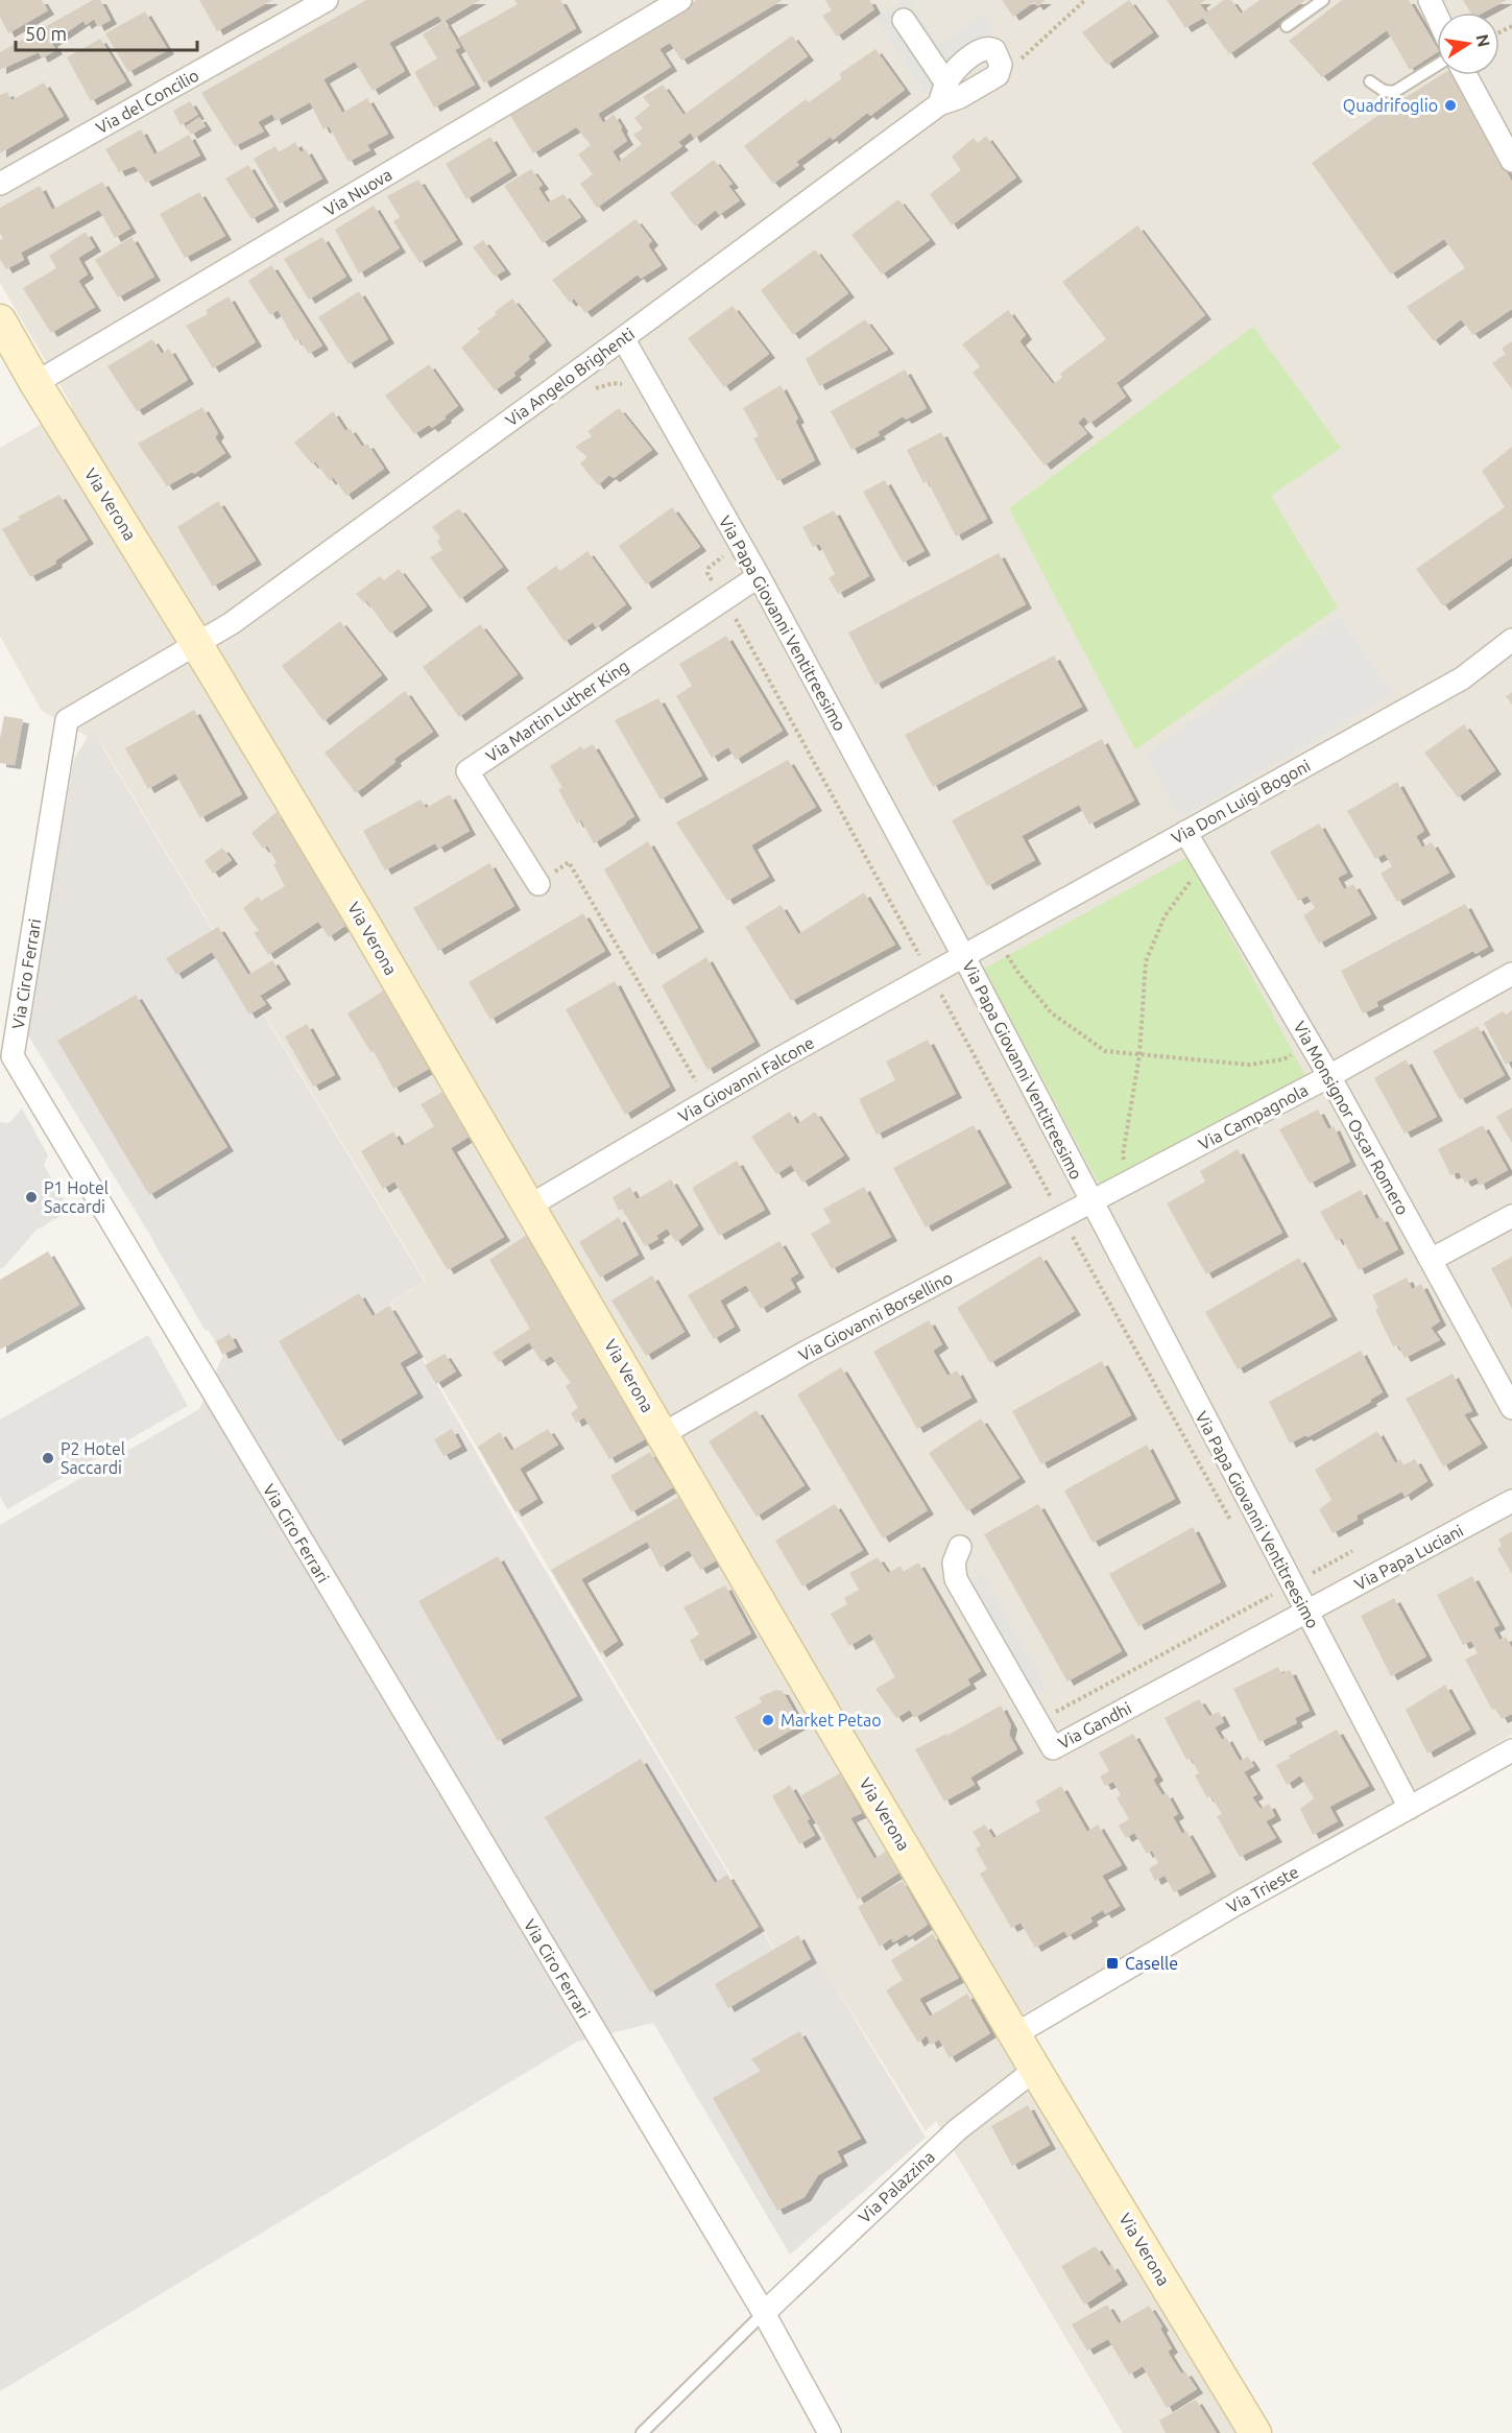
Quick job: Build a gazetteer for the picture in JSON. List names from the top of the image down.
{
  "streets": {
    "street": [
      "Via del Concilio",
      "Via Nuova",
      "Via Angelo Brighenti",
      "Via Verona",
      "Via Papa Giovanni Ventitreesimo",
      "Via Martin Luther King",
      "Via Don Luigi Bogoni",
      "Via Ciro Ferrari",
      "Via Giovanni Falcone",
      "Via Campagnola",
      "Via Monsignor Oscar Romero",
      "Via Giovanni Borsellino",
      "Via Papa Luciani",
      "Via Gandhi",
      "Via Trieste",
      "Via Palazzina"
    ]
  },
  "crossings": [
    ["Via Nuova", "Via Verona"],
    ["Via Angelo Brighenti", "Via Verona"],
    ["Via Angelo Brighenti", "Via Papa Giovanni Ventitreesimo"],
    ["Via Angelo Brighenti", "Via Ciro Ferrari"],
    ["Via Verona", "Via Ciro Ferrari"],
    ["Via Verona", "Via Giovanni Falcone"],
    ["Via Verona", "Via Giovanni Borsellino"],
    ["Via Verona", "Via Trieste"],
    ["Via Verona", "Via Palazzina"],
    ["Via Papa Giovanni Ventitreesimo", "Via Martin Luther King"],
    ["Via Papa Giovanni Ventitreesimo", "Via Don Luigi Bogoni"],
    ["Via Papa Giovanni Ventitreesimo", "Via Giovanni Falcone"],
    ["Via Papa Giovanni Ventitreesimo", "Via Campagnola"],
    ["Via Papa Giovanni Ventitreesimo", "Via Giovanni Borsellino"],
    ["Via Papa Giovanni Ventitreesimo", "Via Papa Luciani"],
    ["Via Papa Giovanni Ventitreesimo", "Via Gandhi"],
    ["Via Papa Giovanni Ventitreesimo", "Via Trieste"],
    ["Via Don Luigi Bogoni", "Via Giovanni Falcone"],
    ["Via Don Luigi Bogoni", "Via Monsignor Oscar Romero"],
    ["Via Ciro Ferrari", "Via Palazzina"],
    ["Via Campagnola", "Via Monsignor Oscar Romero"],
    ["Via Campagnola", "Via Giovanni Borsellino"],
    ["Via Papa Luciani", "Via Gandhi"]
  ],
  "places": {
    "other": [
      "Quadrifoglio",
      "P1 Hotel Saccardi",
      "P2 Hotel Saccardi",
      "Market Petao"
    ],
    "transit": ["Caselle"]
  },
  "scale_bar": "50 m",
  "north": "right"
}
